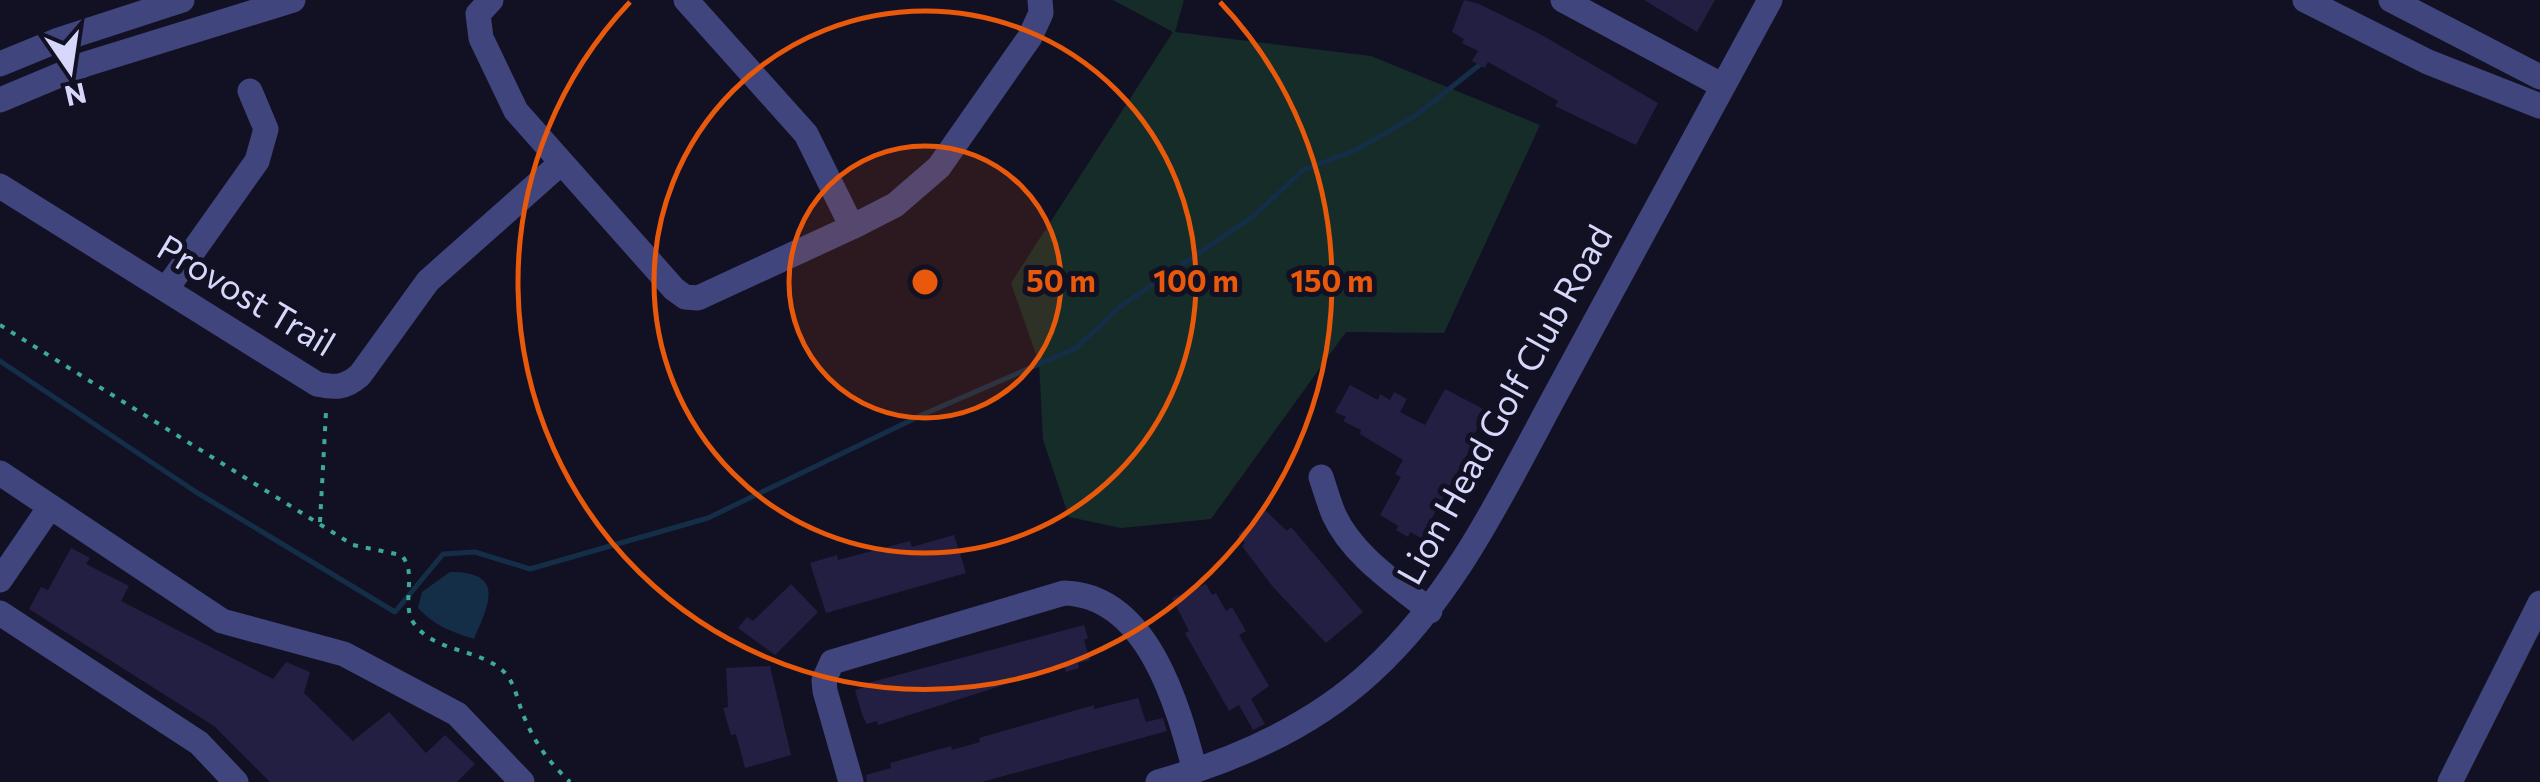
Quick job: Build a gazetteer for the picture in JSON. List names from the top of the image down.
{
  "streets": {
    "street": ["Provost Trail", "Lion Head Golf Club Road"]
  },
  "north": "bottom",
  "rings": ["50 m", "100 m", "150 m"]
}
